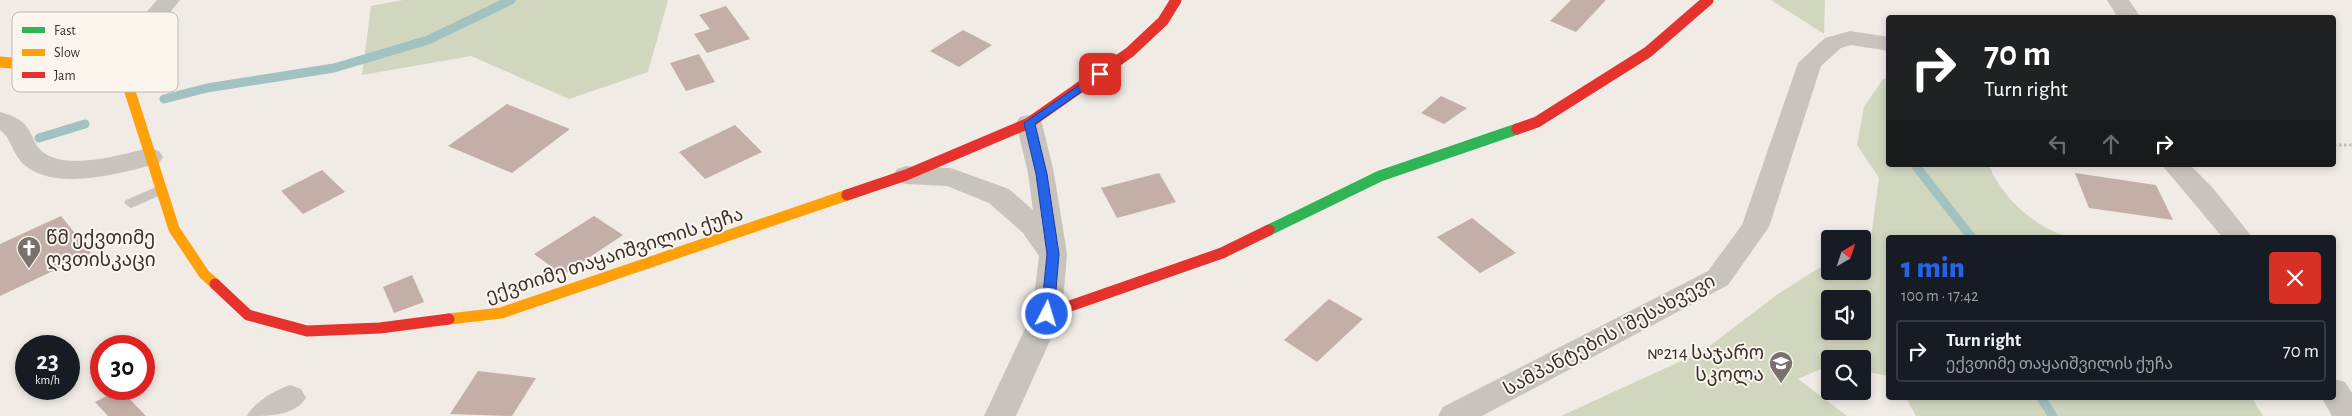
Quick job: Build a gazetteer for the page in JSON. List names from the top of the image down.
{
  "streets": {
    "street": ["ექვთიმე თაყაიშვილის ქუჩა", "სამპანტების I შესახვევი"]
  },
  "places": {
    "church": ["წმ ექვთიმე ღვთისკაცი"],
    "school or university": ["№214 საჯარო სკოლა"]
  },
  "legend": ["Fast", "Slow", "Jam"],
  "north": "top right",
  "page": {
    "turn": ["70 m", "Turn right"],
    "heading": ["1 min", "100 m · 17:42"],
    "list": [
      {
        "name": "Turn right",
        "note": "ექვთიმე თაყაიშვილის ქუჩა",
        "value": "70 m"
      }
    ],
    "speed": "23 km/h",
    "limit": "30"
  }
}
